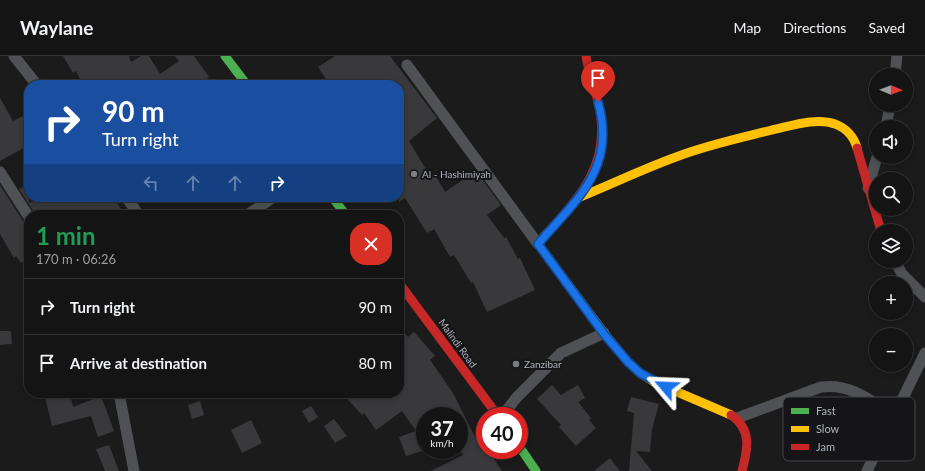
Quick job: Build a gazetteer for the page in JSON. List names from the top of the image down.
{
  "streets": {
    "main road": ["Malindi Road"]
  },
  "places": ["Al - Hashimiyah", "Zanzibar"],
  "legend": ["Fast", "Slow", "Jam"],
  "north": "right",
  "page": {
    "header": "Waylane",
    "nav": ["Map", "Directions", "Saved"],
    "map_buttons": ["+", "−"],
    "turn": ["90 m", "Turn right"],
    "heading": ["1 min", "170 m · 06:26"],
    "list": [
      {
        "name": "Turn right",
        "value": "90 m"
      },
      {
        "name": "Arrive at destination",
        "value": "80 m"
      }
    ],
    "speed": "37 km/h",
    "limit": "40"
  }
}
